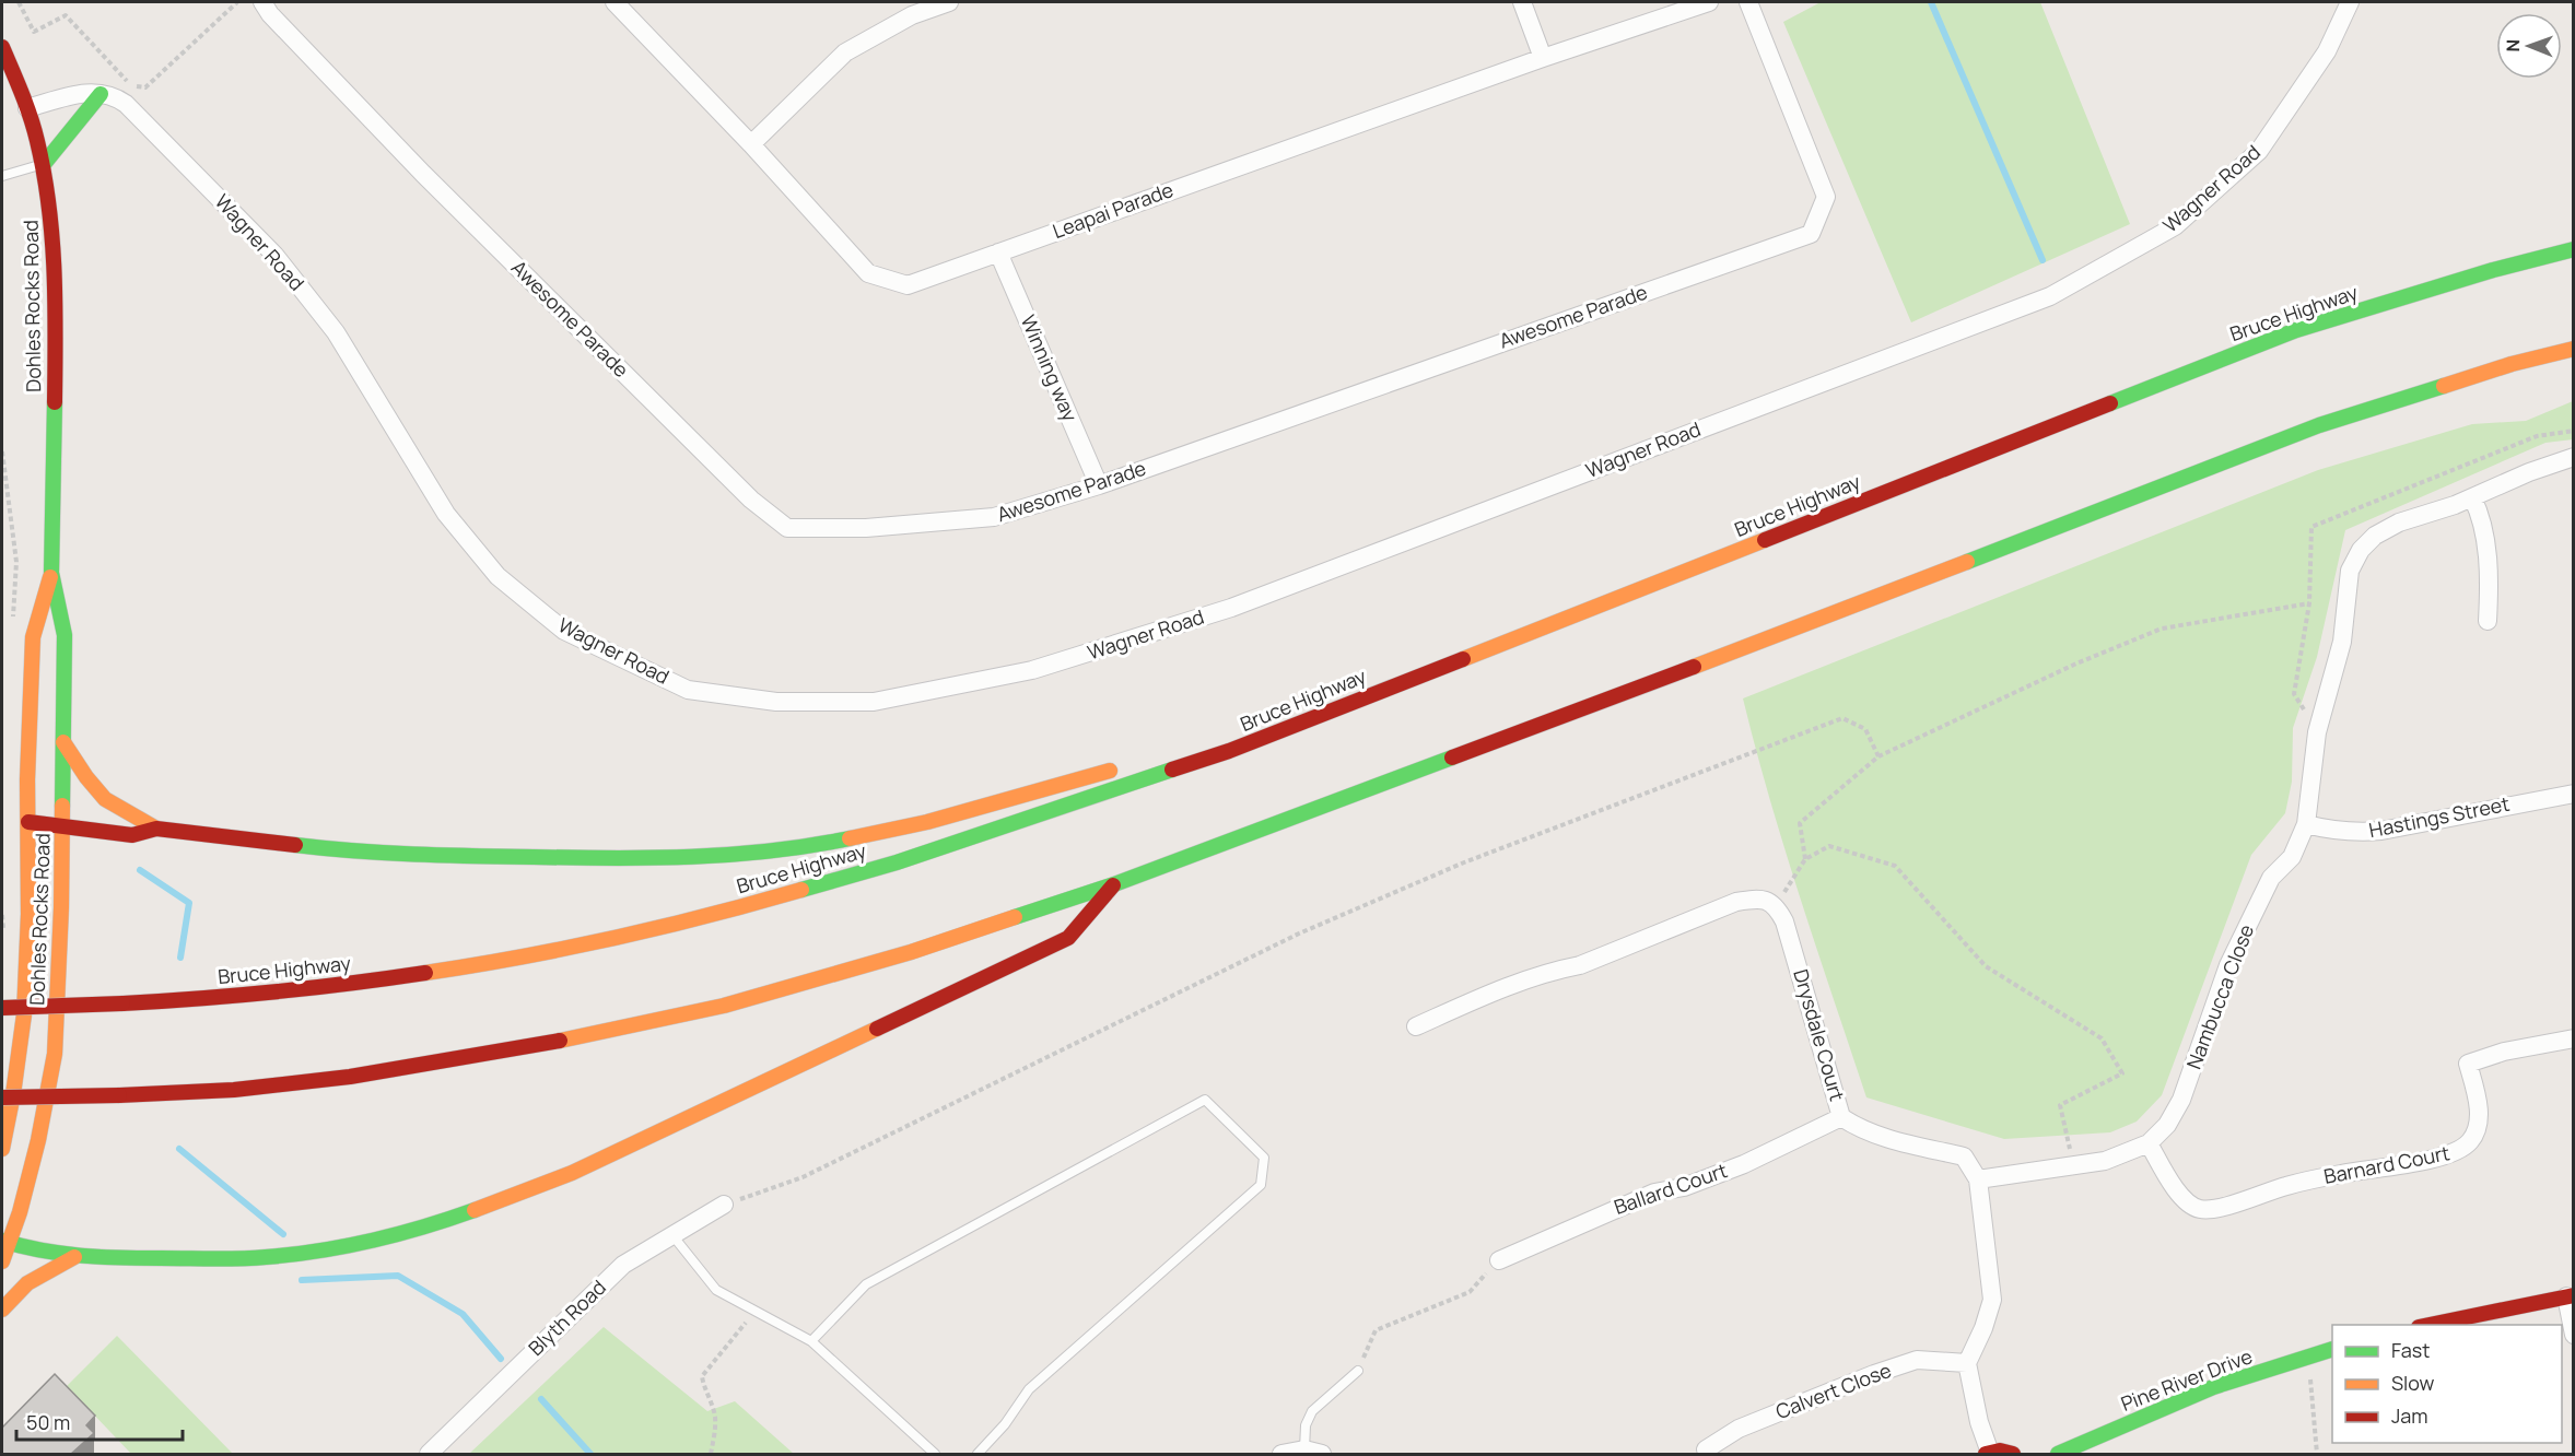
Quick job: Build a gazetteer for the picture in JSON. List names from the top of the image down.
{
  "streets": {
    "main road": ["Dohles Rocks Road", "Bruce Highway", "Pine River Drive"],
    "street": [
      "Wagner Road",
      "Leapai Parade",
      "Awesome Parade",
      "Winning way",
      "Hastings Street",
      "Nambucca Close",
      "Drysdale Court",
      "Barnard Court",
      "Ballard Court",
      "Blyth Road",
      "Calvert Close"
    ]
  },
  "crossings": [
    ["Wagner Road", "Dohles Rocks Road"],
    ["Leapai Parade", "Winning way"],
    ["Awesome Parade", "Winning way"],
    ["Hastings Street", "Nambucca Close"],
    ["Nambucca Close", "Drysdale Court"],
    ["Nambucca Close", "Barnard Court"],
    ["Drysdale Court", "Ballard Court"]
  ],
  "legend": ["Fast", "Slow", "Jam"],
  "scale_bar": "50 m",
  "north": "left"
}
